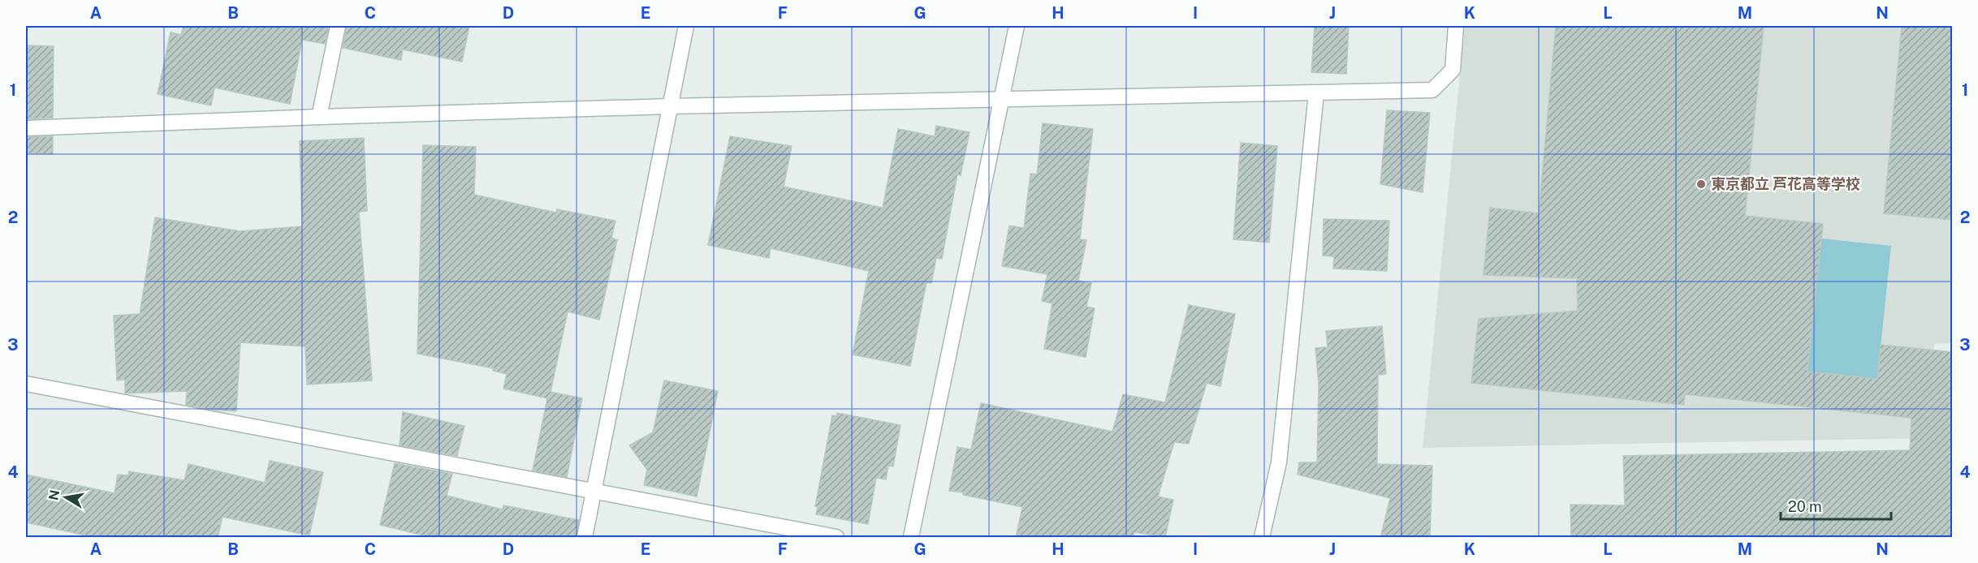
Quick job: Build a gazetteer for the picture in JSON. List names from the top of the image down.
{
  "places": ["東京都立 芦花高等学校"],
  "scale_bar": "20 m",
  "north": "left",
  "grid": {
    "columns": [
      "A",
      "B",
      "C",
      "D",
      "E",
      "F",
      "G",
      "H",
      "I",
      "J",
      "K",
      "L",
      "M",
      "N"
    ],
    "rows": [
      "1",
      "2",
      "3",
      "4"
    ]
  }
}
